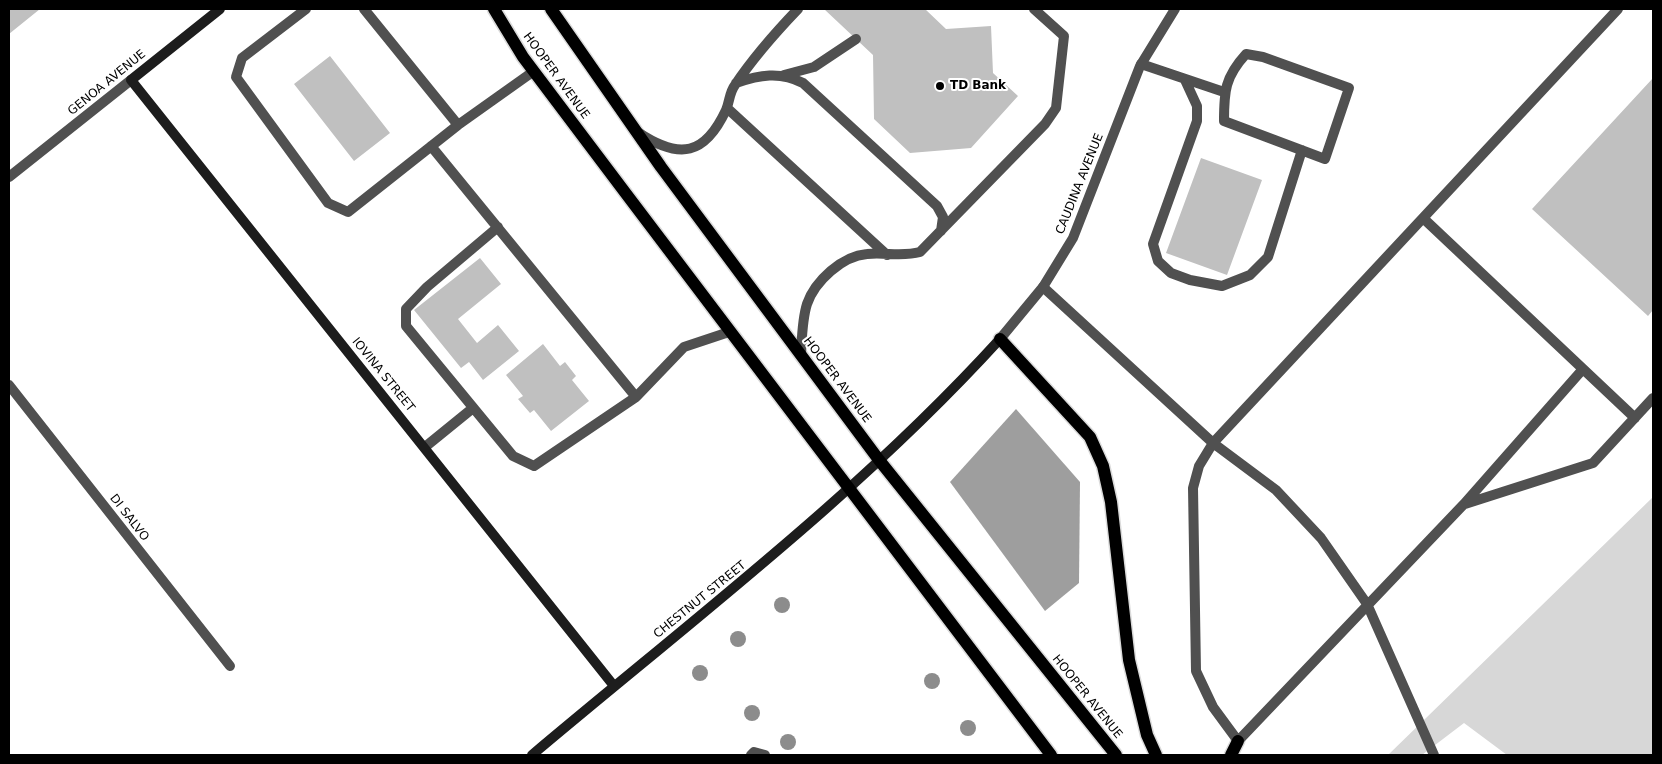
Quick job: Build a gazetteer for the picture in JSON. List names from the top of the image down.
{
  "streets": {
    "main road": ["HOOPER AVENUE"],
    "street": [
      "GENOA AVENUE",
      "CAUDINA AVENUE",
      "IOVINA STREET",
      "DI SALVO",
      "CHESTNUT STREET"
    ]
  },
  "crossings": [
    ["HOOPER AVENUE", "CAUDINA AVENUE"],
    ["HOOPER AVENUE", "CHESTNUT STREET"],
    ["GENOA AVENUE", "IOVINA STREET"],
    ["CAUDINA AVENUE", "CHESTNUT STREET"],
    ["IOVINA STREET", "CHESTNUT STREET"]
  ],
  "places": ["TD Bank"]
}
